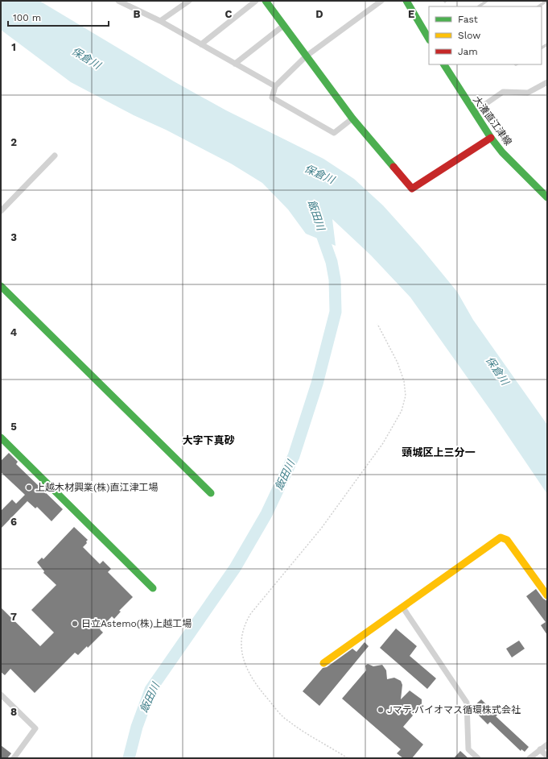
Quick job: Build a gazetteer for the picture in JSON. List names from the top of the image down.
{
  "streets": {
    "street": ["大瀁直江津線"]
  },
  "districts": ["大字下真砂", "頸城区上三分一"],
  "water": ["保倉川", "飯田川"],
  "places": ["上越木材興業(株)直江津工場", "日立Astemo(株)上越工場", "Jマテ.バイオマス循環株式会社"],
  "legend": ["Fast", "Slow", "Jam"],
  "scale_bar": "100 m",
  "grid": {
    "columns": [
      "B",
      "C",
      "D",
      "E"
    ],
    "rows": [
      "1",
      "2",
      "3",
      "4",
      "5",
      "6",
      "7",
      "8"
    ]
  }
}
